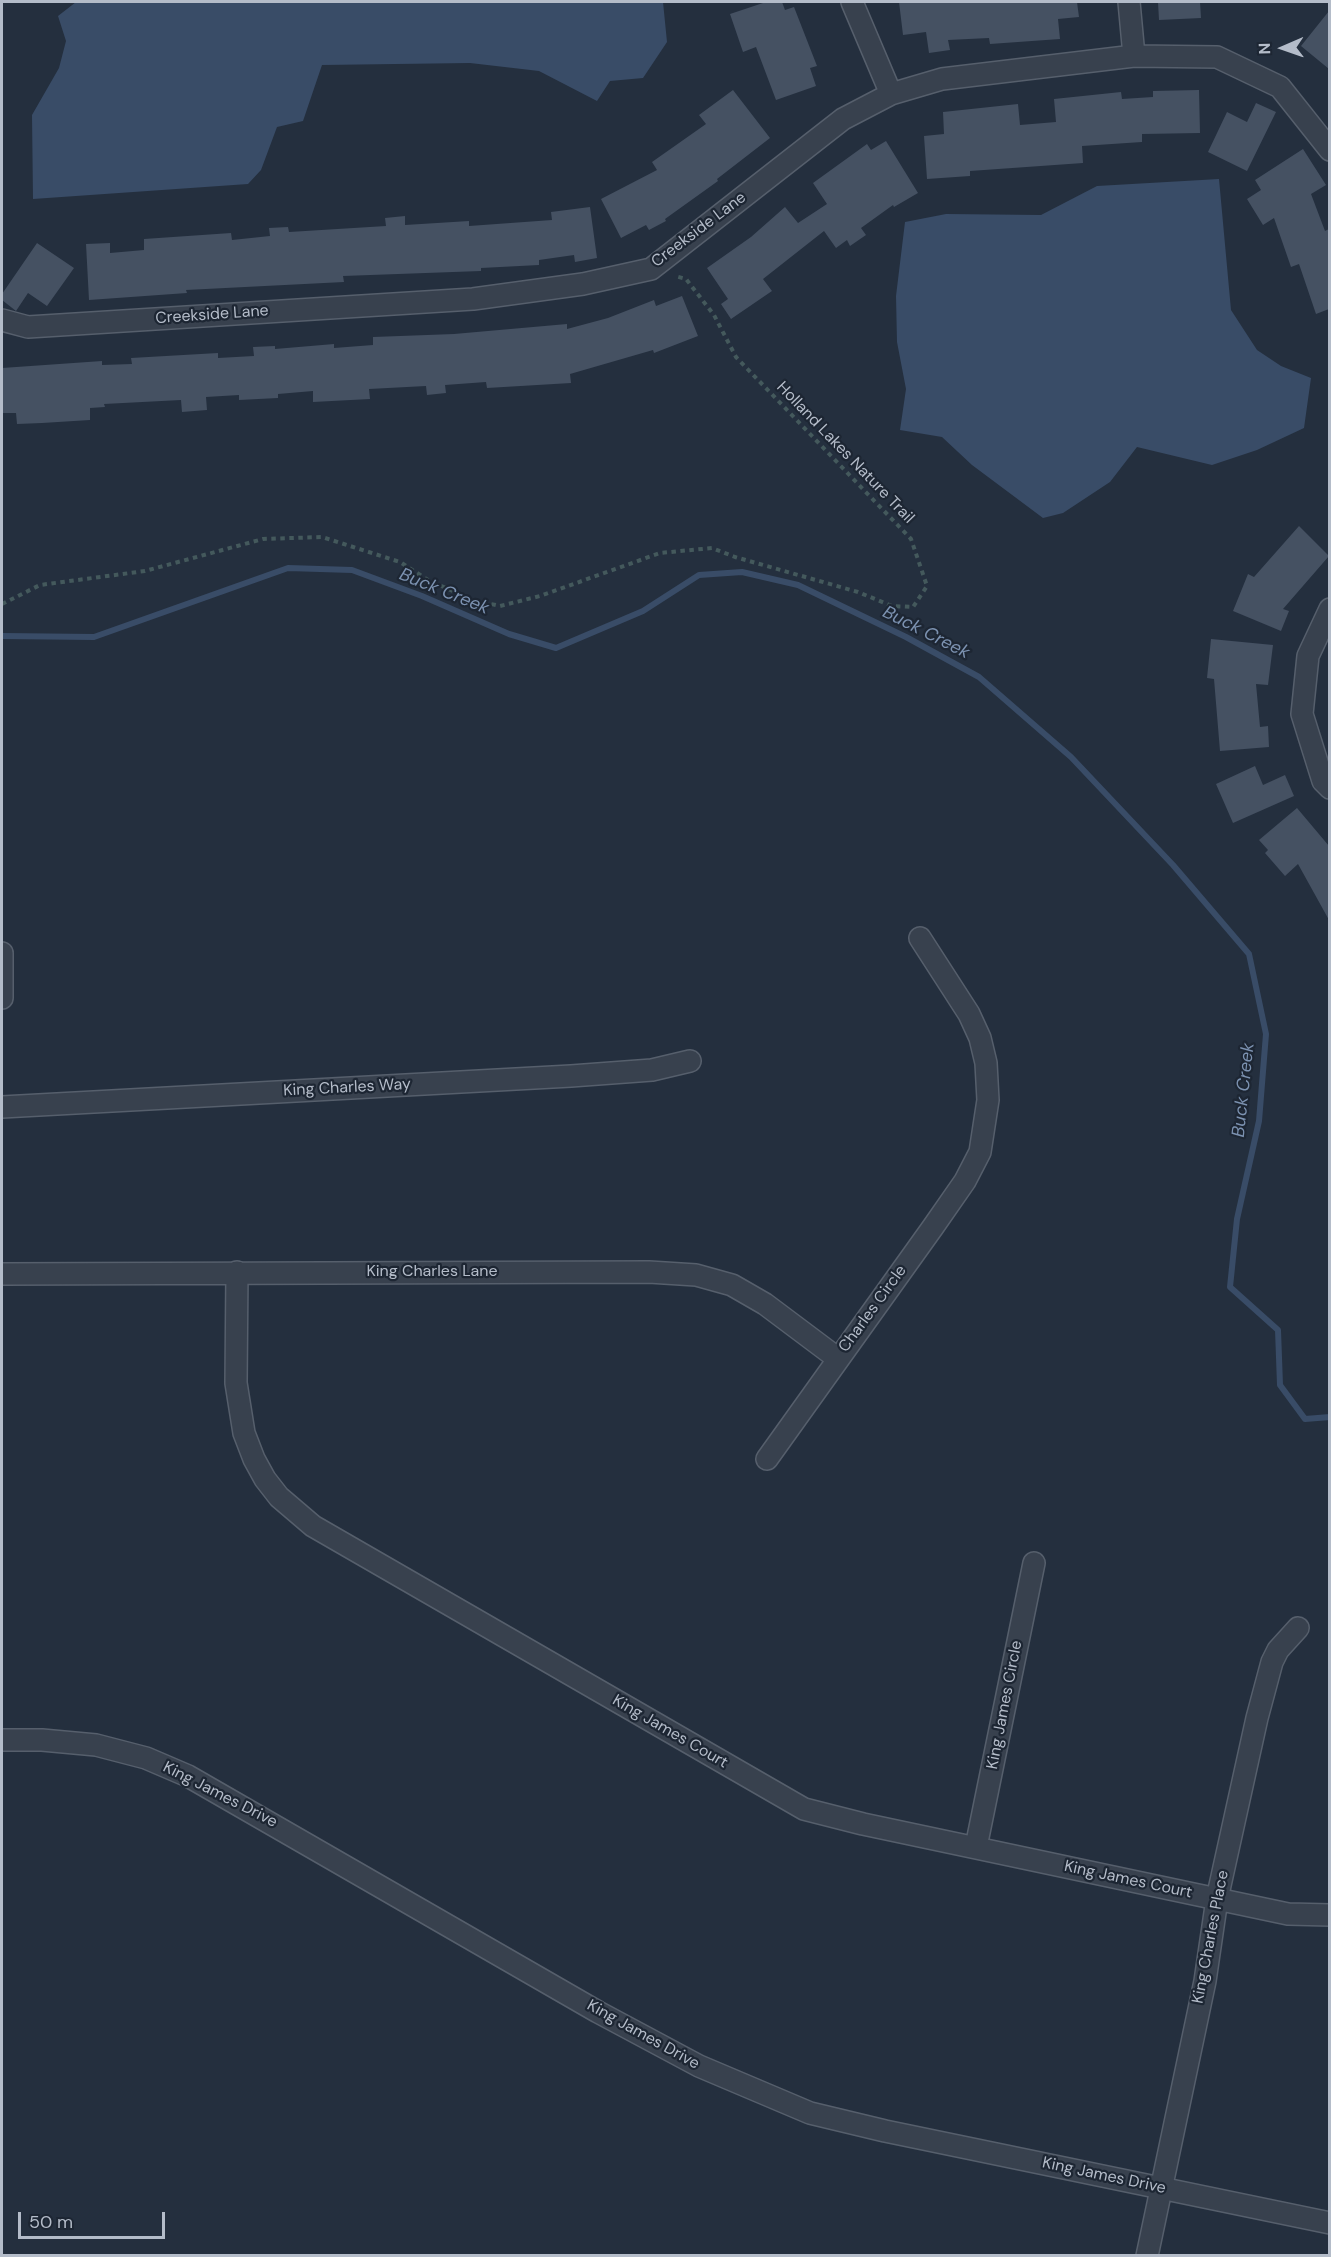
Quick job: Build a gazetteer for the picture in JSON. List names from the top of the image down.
{
  "streets": {
    "street": [
      "Creekside Lane",
      "King Charles Way",
      "King Charles Lane",
      "Charles Circle",
      "King James Circle",
      "King James Court",
      "King James Drive",
      "King Charles Place"
    ],
    "path": ["Holland Lakes Nature Trail"]
  },
  "crossings": [
    ["Creekside Lane", "Holland Lakes Nature Trail"],
    ["King Charles Lane", "Charles Circle"],
    ["King Charles Lane", "King James Court"],
    ["King James Circle", "King James Court"],
    ["King James Court", "King Charles Place"],
    ["King James Drive", "King Charles Place"]
  ],
  "water": ["Buck Creek"],
  "scale_bar": "50 m",
  "north": "left"
}
